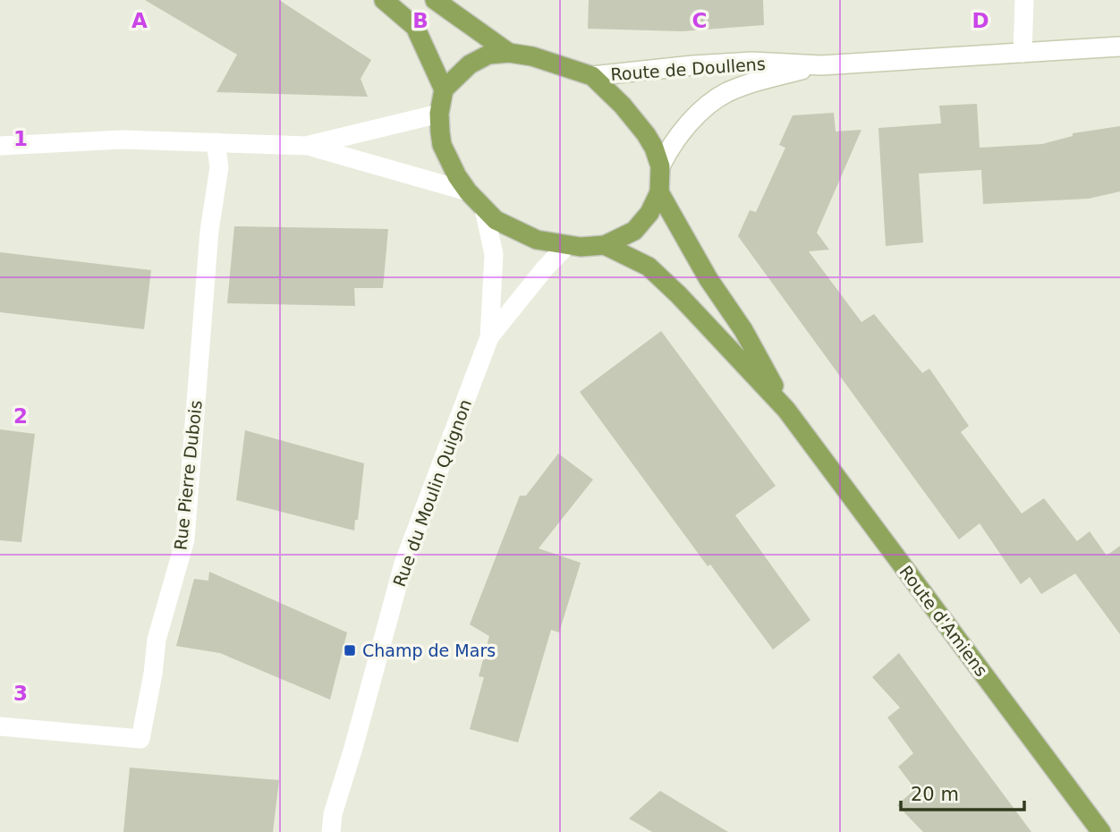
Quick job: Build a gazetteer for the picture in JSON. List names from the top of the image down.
{
  "streets": {
    "main road": ["Route d'Amiens"],
    "street": ["Route de Doullens", "Rue Pierre Dubois", "Rue du Moulin Quignon"]
  },
  "crossings": [
    ["Route de Doullens", "Rue du Moulin Quignon"],
    ["Route de Doullens", "Route d'Amiens"],
    ["Rue du Moulin Quignon", "Route d'Amiens"]
  ],
  "places": {
    "transit": ["Champ de Mars"]
  },
  "scale_bar": "20 m",
  "grid": {
    "columns": [
      "A",
      "B",
      "C",
      "D"
    ],
    "rows": ["1", "2", "3"]
  }
}
